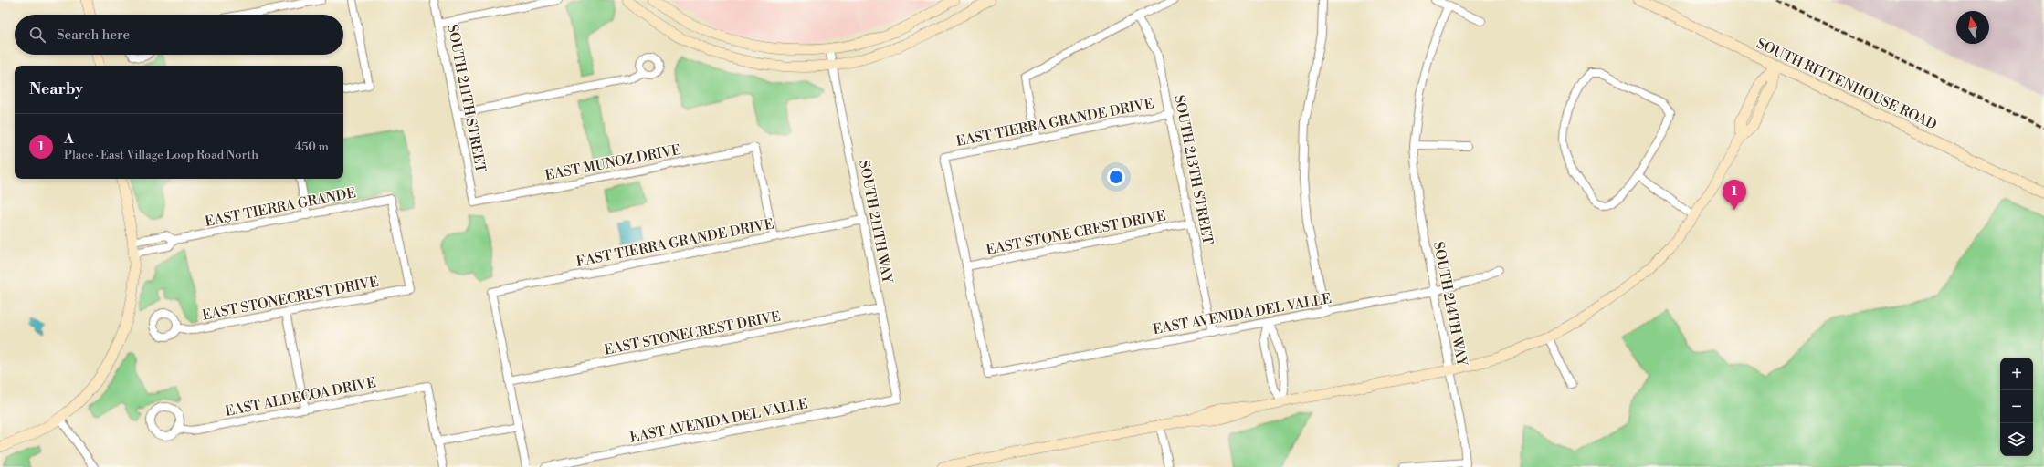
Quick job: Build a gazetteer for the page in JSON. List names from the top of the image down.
{
  "streets": {
    "street": [
      "SOUTH RITTENHOUSE ROAD",
      "SOUTH 211TH STREET",
      "EAST TIERRA GRANDE DRIVE",
      "EAST MUNOZ DRIVE",
      "SOUTH 213TH STREET",
      "EAST TIERRA GRANDE",
      "SOUTH 211TH WAY",
      "EAST STONE CREST DRIVE",
      "EAST STONECREST DRIVE",
      "SOUTH 214TH WAY",
      "EAST AVENIDA DEL VALLE",
      "EAST ALDECOA DRIVE"
    ]
  },
  "crossings": [
    ["SOUTH 211TH STREET", "EAST MUNOZ DRIVE"],
    ["EAST TIERRA GRANDE DRIVE", "EAST MUNOZ DRIVE"],
    ["EAST TIERRA GRANDE DRIVE", "SOUTH 213TH STREET"],
    ["EAST TIERRA GRANDE DRIVE", "SOUTH 211TH WAY"],
    ["EAST TIERRA GRANDE DRIVE", "EAST STONE CREST DRIVE"],
    ["EAST TIERRA GRANDE DRIVE", "EAST STONECREST DRIVE"],
    ["EAST TIERRA GRANDE DRIVE", "EAST AVENIDA DEL VALLE"],
    ["SOUTH 213TH STREET", "EAST STONE CREST DRIVE"],
    ["SOUTH 213TH STREET", "EAST AVENIDA DEL VALLE"],
    ["EAST TIERRA GRANDE", "EAST STONECREST DRIVE"],
    ["SOUTH 211TH WAY", "EAST STONECREST DRIVE"],
    ["SOUTH 211TH WAY", "EAST AVENIDA DEL VALLE"],
    ["EAST STONE CREST DRIVE", "EAST AVENIDA DEL VALLE"],
    ["SOUTH 214TH WAY", "EAST AVENIDA DEL VALLE"]
  ],
  "north": "top",
  "page": {
    "search": "Search here",
    "heading": "Nearby",
    "list": [
      {
        "mark": "1",
        "name": "A",
        "note": "Place · East Village Loop Road North",
        "value": "450 m"
      }
    ],
    "pins": "1",
    "map_buttons": ["+", "−"]
  }
}
